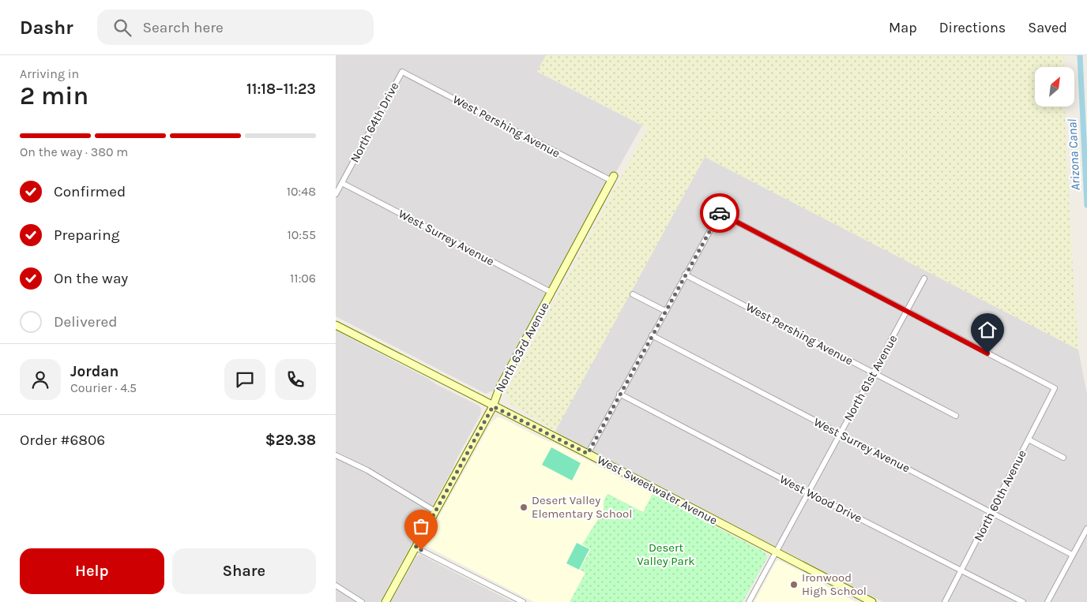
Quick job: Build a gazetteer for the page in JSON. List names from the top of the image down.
{
  "streets": {
    "street": [
      "North 64th Drive",
      "West Pershing Avenue",
      "West Surrey Avenue",
      "North 63rd Avenue",
      "North 61st Avenue",
      "West Sweetwater Avenue",
      "North 60th Avenue",
      "West Wood Drive"
    ]
  },
  "crossings": [
    ["North 64th Drive", "West Pershing Avenue"],
    ["North 64th Drive", "West Surrey Avenue"],
    ["West Pershing Avenue", "North 63rd Avenue"],
    ["West Pershing Avenue", "North 61st Avenue"],
    ["West Surrey Avenue", "North 63rd Avenue"],
    ["West Surrey Avenue", "North 61st Avenue"],
    ["West Surrey Avenue", "North 60th Avenue"],
    ["North 63rd Avenue", "West Sweetwater Avenue"],
    ["North 61st Avenue", "West Sweetwater Avenue"],
    ["North 61st Avenue", "North 60th Avenue"],
    ["North 61st Avenue", "West Wood Drive"],
    ["North 60th Avenue", "West Wood Drive"]
  ],
  "water": ["Arizona Canal"],
  "parks": ["Desert Valley Park"],
  "places": ["Desert Valley Elementary School", "Ironwood High School"],
  "north": "top right",
  "page": {
    "header": "Dashr",
    "search": "Search here",
    "nav": ["Map", "Directions", "Saved"],
    "heading": ["2 min", "Arriving in", "11:18–11:23"],
    "panel": [
      "Jordan",
      "Courier · 4.5",
      "Order #6806",
      "$29.38"
    ],
    "bar": "On the way · 380 m",
    "list": [
      ["Confirmed", "10:48"],
      ["Preparing", "10:55"],
      ["On the way", "11:06"],
      "Delivered"
    ],
    "buttons": ["Help", "Share"]
  }
}
